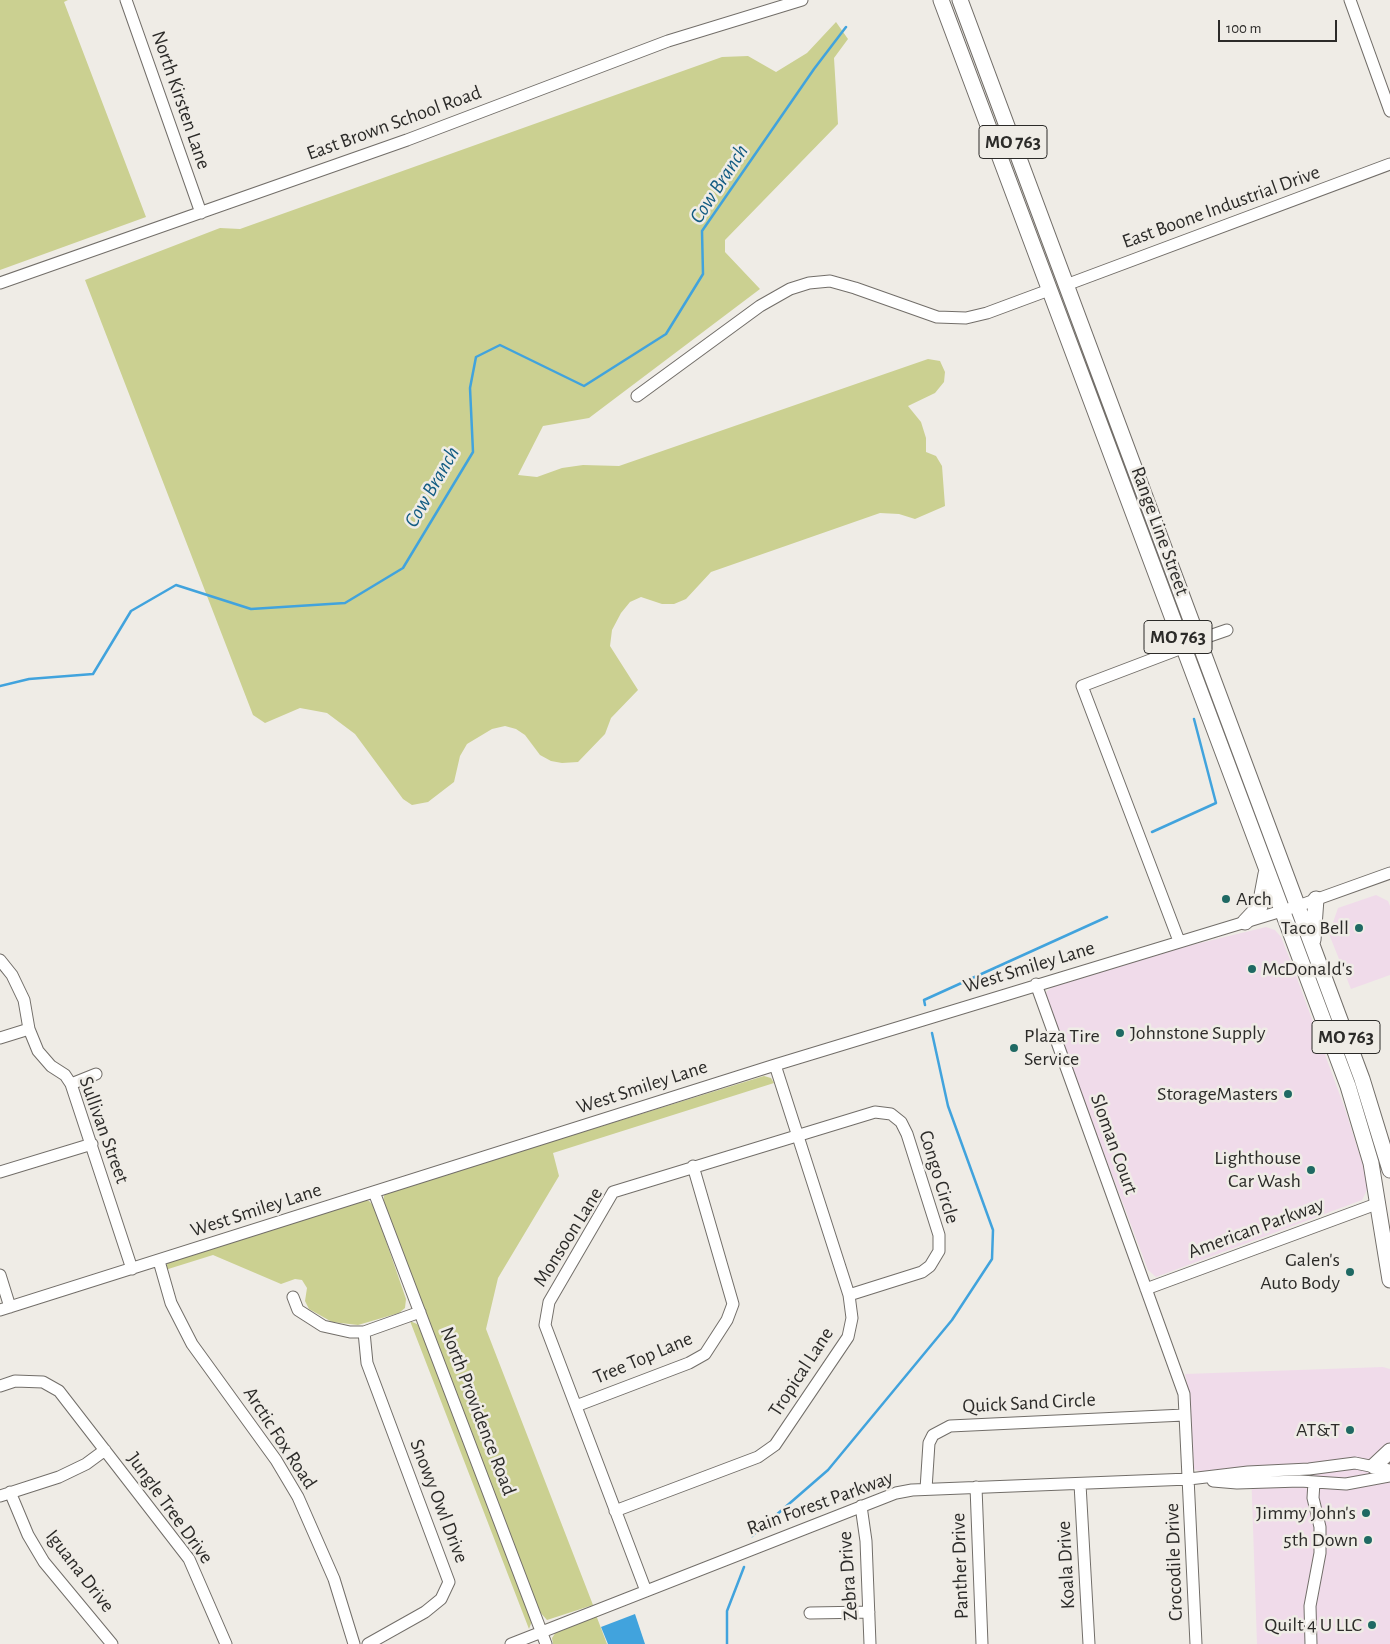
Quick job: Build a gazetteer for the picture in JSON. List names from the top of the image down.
{
  "streets": {
    "main road": ["MO 763", "Range Line Street"],
    "street": [
      "North Kirsten Lane",
      "East Brown School Road",
      "East Boone Industrial Drive",
      "West Smiley Lane",
      "Sullivan Street",
      "Sloman Court",
      "Congo Circle",
      "American Parkway",
      "Monsoon Lane",
      "Tree Top Lane",
      "Tropical Lane",
      "Quick Sand Circle",
      "North Providence Road",
      "Arctic Fox Road",
      "Snowy Owl Drive",
      "Rain Forest Parkway",
      "Jungle Tree Drive",
      "Crocodile Drive",
      "Koala Drive",
      "Panther Drive",
      "Iguana Drive",
      "Zebra Drive"
    ]
  },
  "crossings": [
    ["North Kirsten Lane", "East Brown School Road"],
    ["East Boone Industrial Drive", "Range Line Street"],
    ["Range Line Street", "West Smiley Lane"],
    ["Range Line Street", "American Parkway"],
    ["West Smiley Lane", "Sullivan Street"],
    ["West Smiley Lane", "Sloman Court"],
    ["West Smiley Lane", "Tropical Lane"],
    ["West Smiley Lane", "North Providence Road"],
    ["West Smiley Lane", "Arctic Fox Road"],
    ["Sloman Court", "American Parkway"],
    ["Sloman Court", "Quick Sand Circle"],
    ["Sloman Court", "Crocodile Drive"],
    ["Congo Circle", "Monsoon Lane"],
    ["Congo Circle", "Tropical Lane"],
    ["Monsoon Lane", "Tree Top Lane"],
    ["Monsoon Lane", "Tropical Lane"],
    ["Monsoon Lane", "Rain Forest Parkway"],
    ["Quick Sand Circle", "Rain Forest Parkway"],
    ["Quick Sand Circle", "Crocodile Drive"],
    ["North Providence Road", "Rain Forest Parkway"],
    ["Rain Forest Parkway", "Crocodile Drive"],
    ["Rain Forest Parkway", "Koala Drive"],
    ["Rain Forest Parkway", "Panther Drive"],
    ["Rain Forest Parkway", "Zebra Drive"]
  ],
  "water": ["Cow Branch"],
  "places": [
    "Arch",
    "Taco Bell",
    "McDonald's",
    "Johnstone Supply",
    "Plaza Tire Service",
    "StorageMasters",
    "Lighthouse Car Wash",
    "Galen's Auto Body",
    "AT&T",
    "Jimmy John's",
    "5th Down",
    "Quilt 4 U LLC"
  ],
  "scale_bar": "100 m"
}
